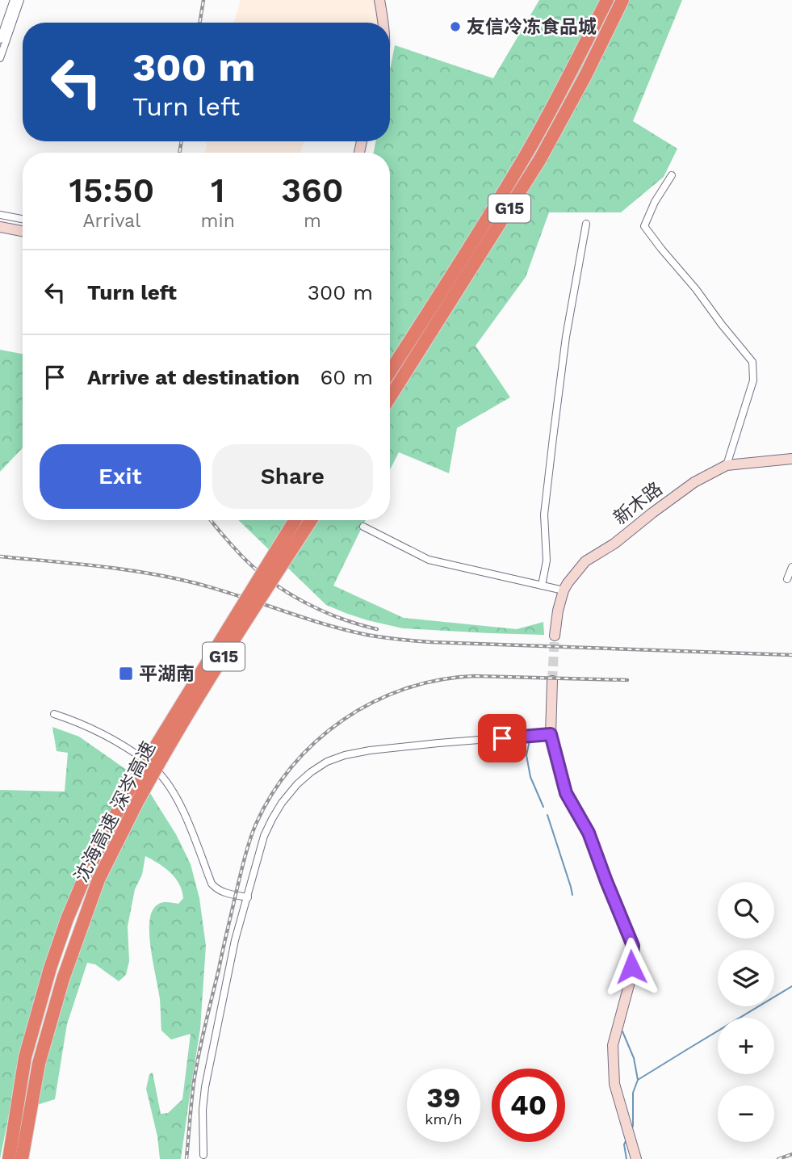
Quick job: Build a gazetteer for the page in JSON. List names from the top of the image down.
{
  "streets": {
    "highway": ["G15", "沈海高速 深岑高速"],
    "street": ["新木路"]
  },
  "places": {
    "other": ["友信冷冻食品城"],
    "transit": ["平湖南"]
  },
  "page": {
    "turn": ["300 m", "Turn left"],
    "eta": [
      "15:50",
      "Arrival",
      "1",
      "min",
      "360",
      "m"
    ],
    "list": [
      {
        "name": "Turn left",
        "value": "300 m"
      },
      {
        "name": "Arrive at destination",
        "value": "60 m"
      }
    ],
    "buttons": ["Exit", "Share"],
    "map_buttons": ["+", "−"],
    "speed": "39 km/h",
    "limit": "40"
  }
}
